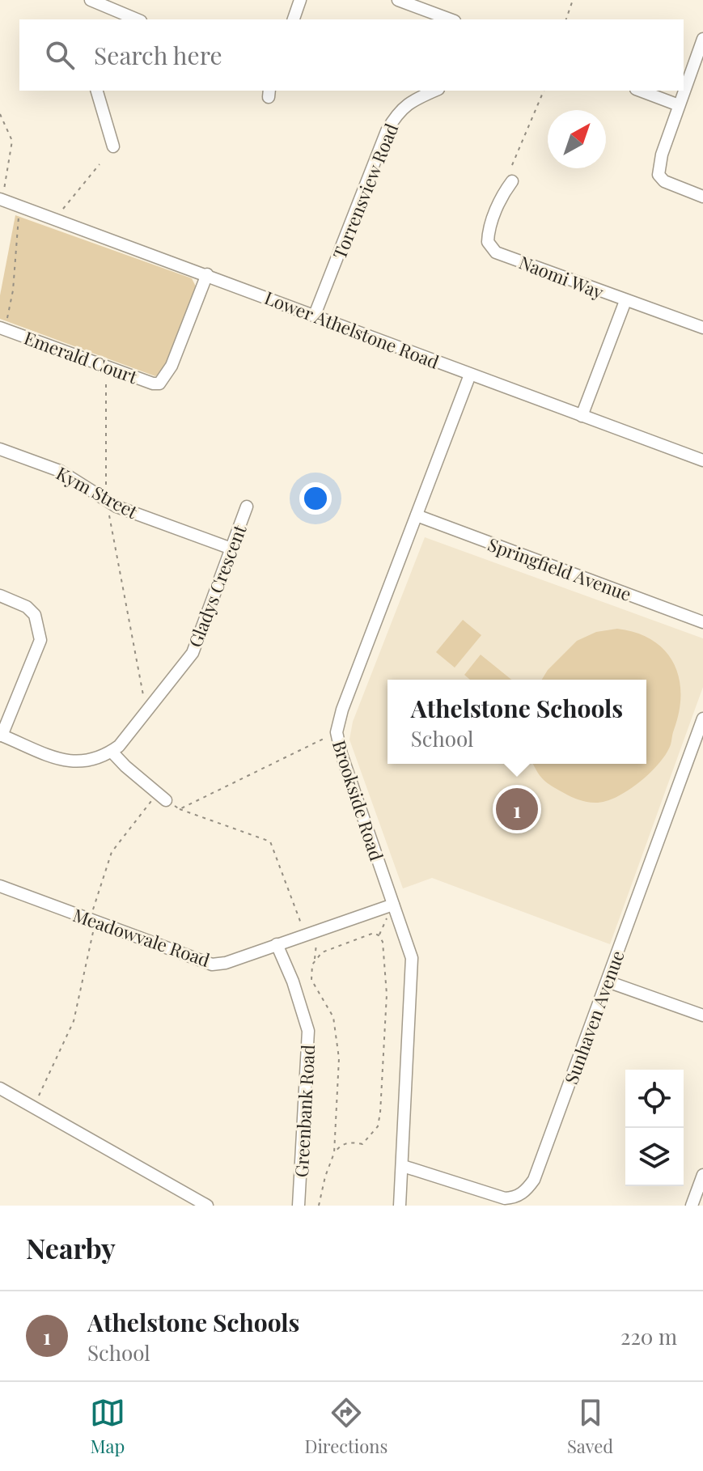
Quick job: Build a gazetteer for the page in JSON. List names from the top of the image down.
{
  "streets": {
    "street": [
      "Torrensview Road",
      "Naomi Way",
      "Lower Athelstone Road",
      "Emerald Court",
      "Kym Street",
      "Springfield Avenue",
      "Gladys Crescent",
      "Brookside Road",
      "Meadowvale Road",
      "Sunhaven Avenue",
      "Greenbank Road"
    ]
  },
  "crossings": [
    ["Torrensview Road", "Lower Athelstone Road"],
    ["Lower Athelstone Road", "Emerald Court"],
    ["Lower Athelstone Road", "Brookside Road"],
    ["Kym Street", "Gladys Crescent"],
    ["Springfield Avenue", "Brookside Road"],
    ["Brookside Road", "Meadowvale Road"],
    ["Brookside Road", "Sunhaven Avenue"],
    ["Meadowvale Road", "Greenbank Road"]
  ],
  "north": "top right",
  "page": {
    "search": "Search here",
    "popup": ["Athelstone Schools", "School"],
    "pins": "1",
    "heading": "Nearby",
    "list": [
      {
        "mark": "1",
        "name": "Athelstone Schools",
        "note": "School",
        "value": "220 m"
      }
    ],
    "nav": ["Map", "Directions", "Saved"]
  }
}
